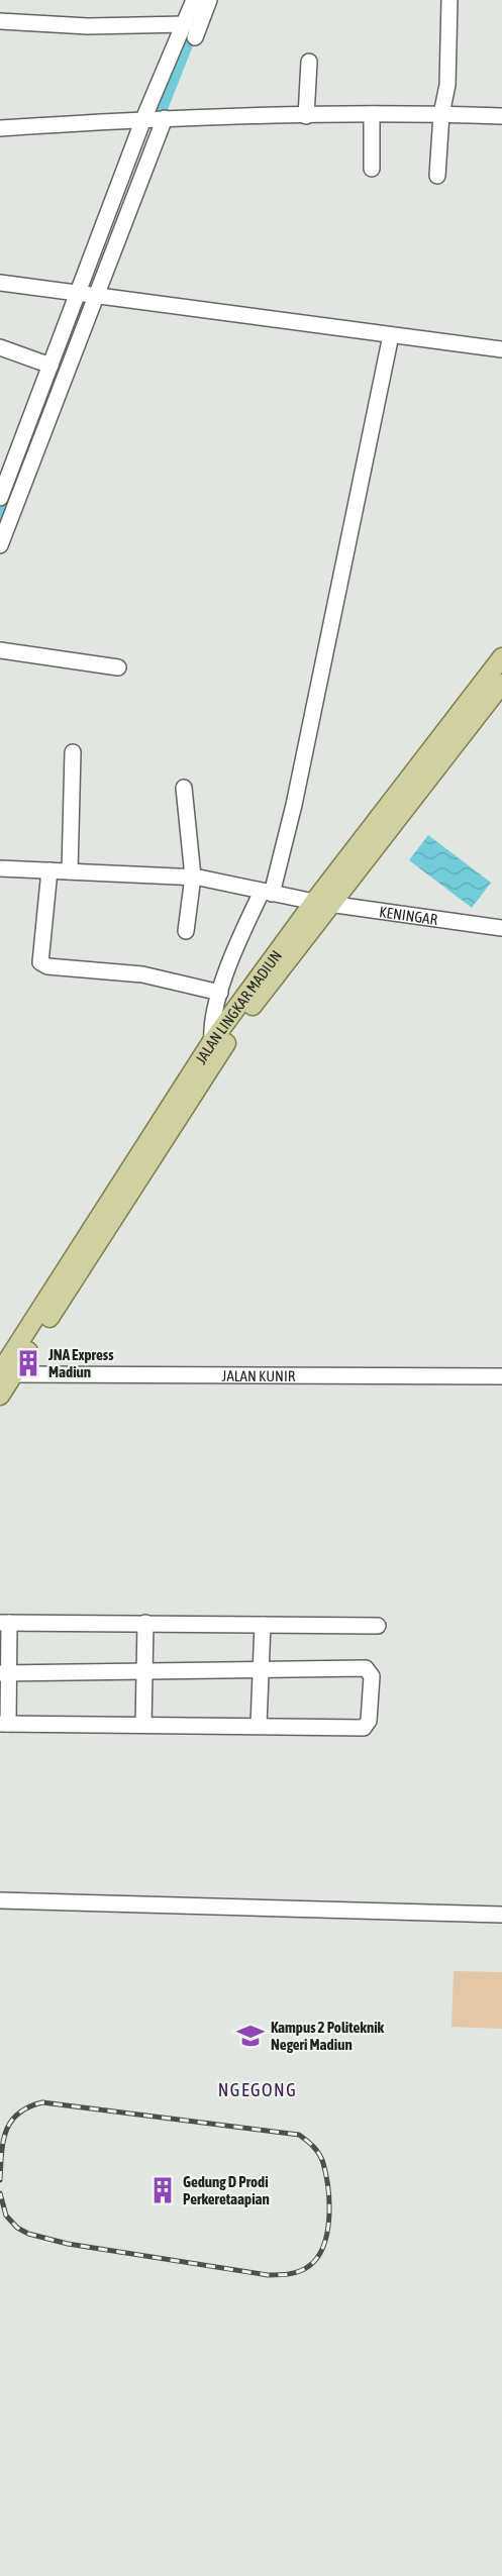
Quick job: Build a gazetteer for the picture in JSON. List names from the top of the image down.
{
  "streets": {
    "main road": ["JALAN LINGKAR MADIUN"],
    "street": ["KENINGAR", "JALAN KUNIR"]
  },
  "crossings": [
    ["KENINGAR", "JALAN LINGKAR MADIUN"],
    ["JALAN LINGKAR MADIUN", "JALAN KUNIR"]
  ],
  "districts": ["NGEGONG"],
  "places": {
    "building": ["JNA Express Madiun", "Gedung D Prodi Perkeretaapian"],
    "school or university": ["Kampus 2 Politeknik Negeri Madiun"]
  }
}
